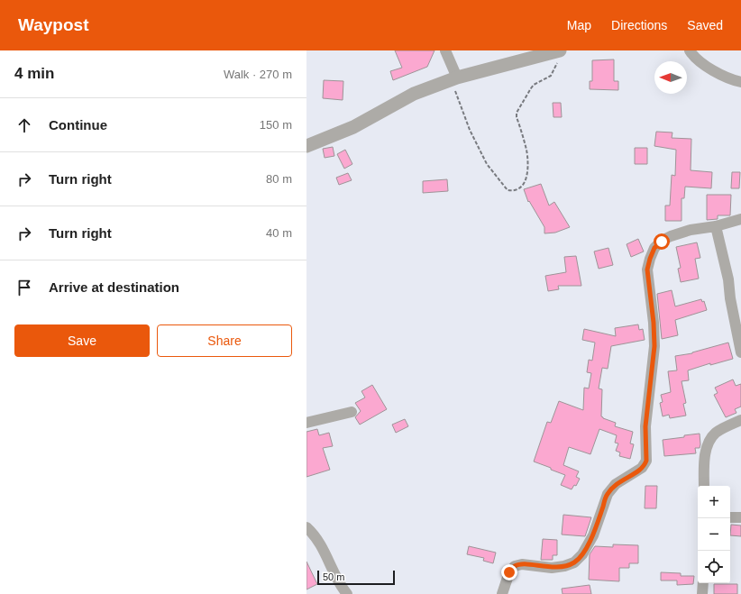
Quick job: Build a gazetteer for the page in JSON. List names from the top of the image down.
{
  "scale_bar": "50 m",
  "north": "left",
  "page": {
    "header": "Waypost",
    "nav": ["Map", "Directions", "Saved"],
    "heading": ["4 min", "Walk · 270 m"],
    "list": [
      ["Continue", "150 m"],
      ["Turn right", "80 m"],
      ["Turn right", "40 m"],
      "Arrive at destination"
    ],
    "buttons": ["Save", "Share"],
    "map_buttons": ["+", "−"],
    "scale": "50 m"
  }
}
